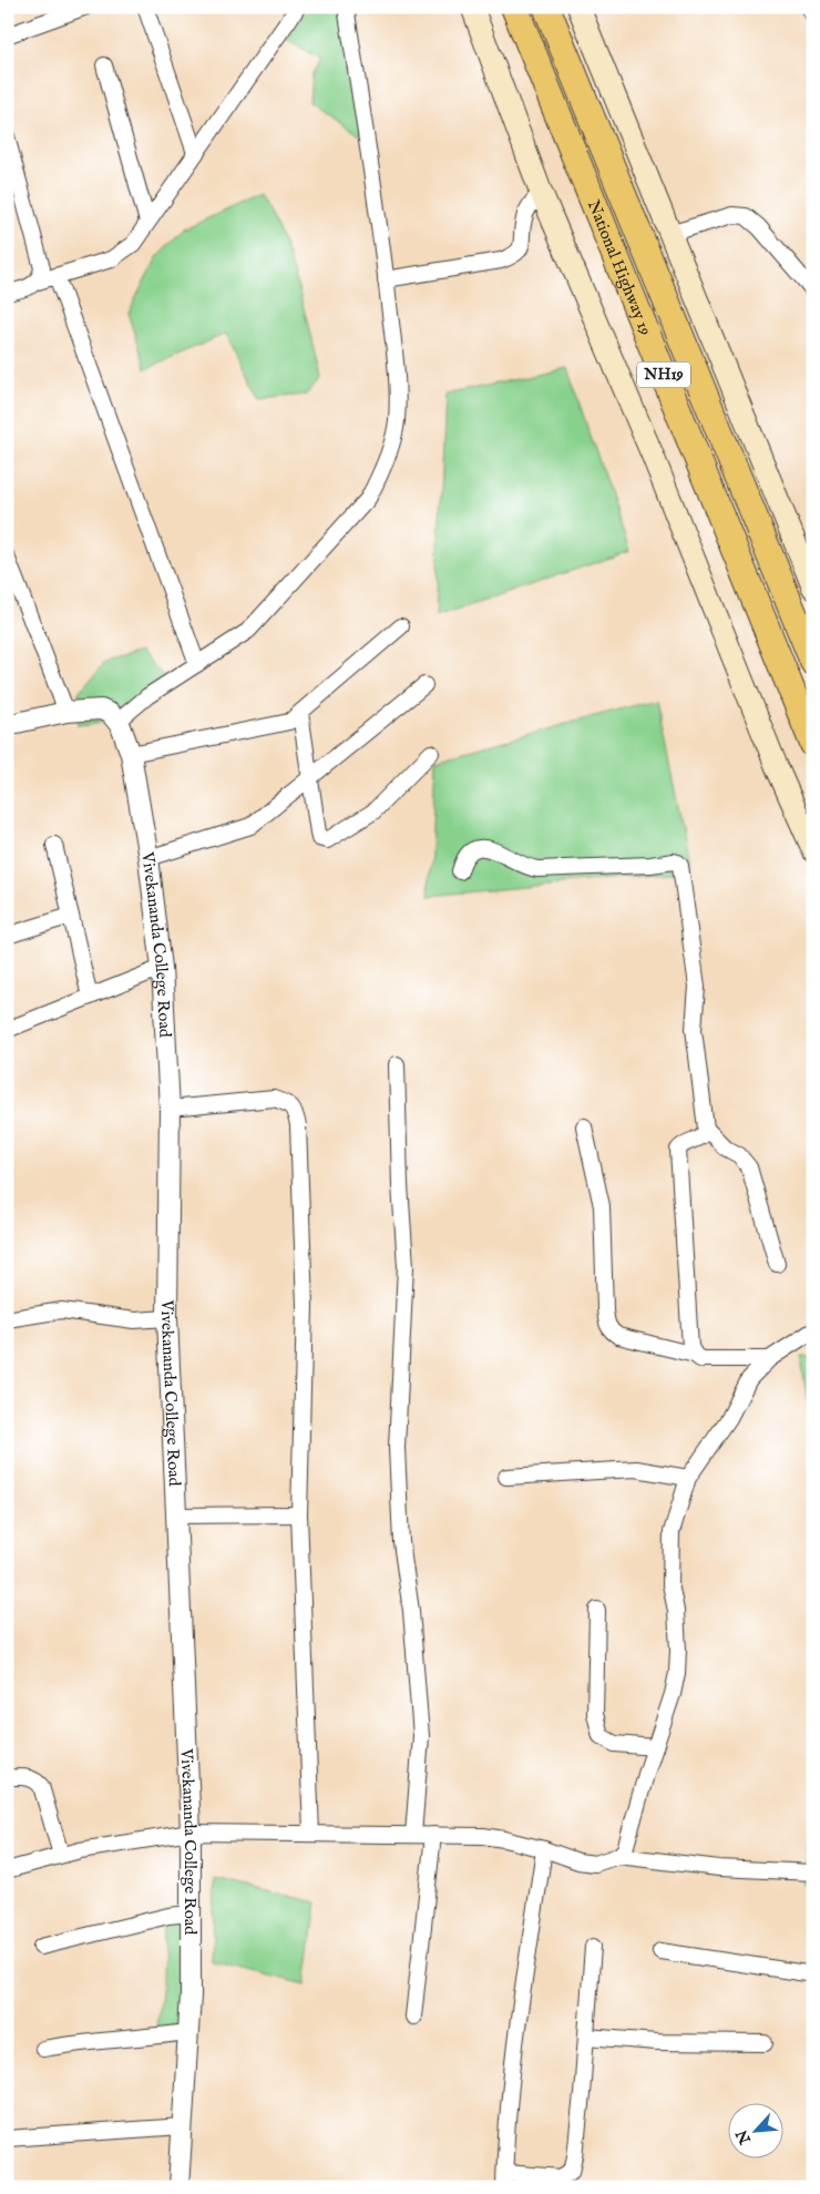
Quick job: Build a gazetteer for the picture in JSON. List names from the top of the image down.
{
  "streets": {
    "highway": ["National Highway 19", "NH19"],
    "street": ["Vivekananda College Road"]
  },
  "north": "bottom left"
}
